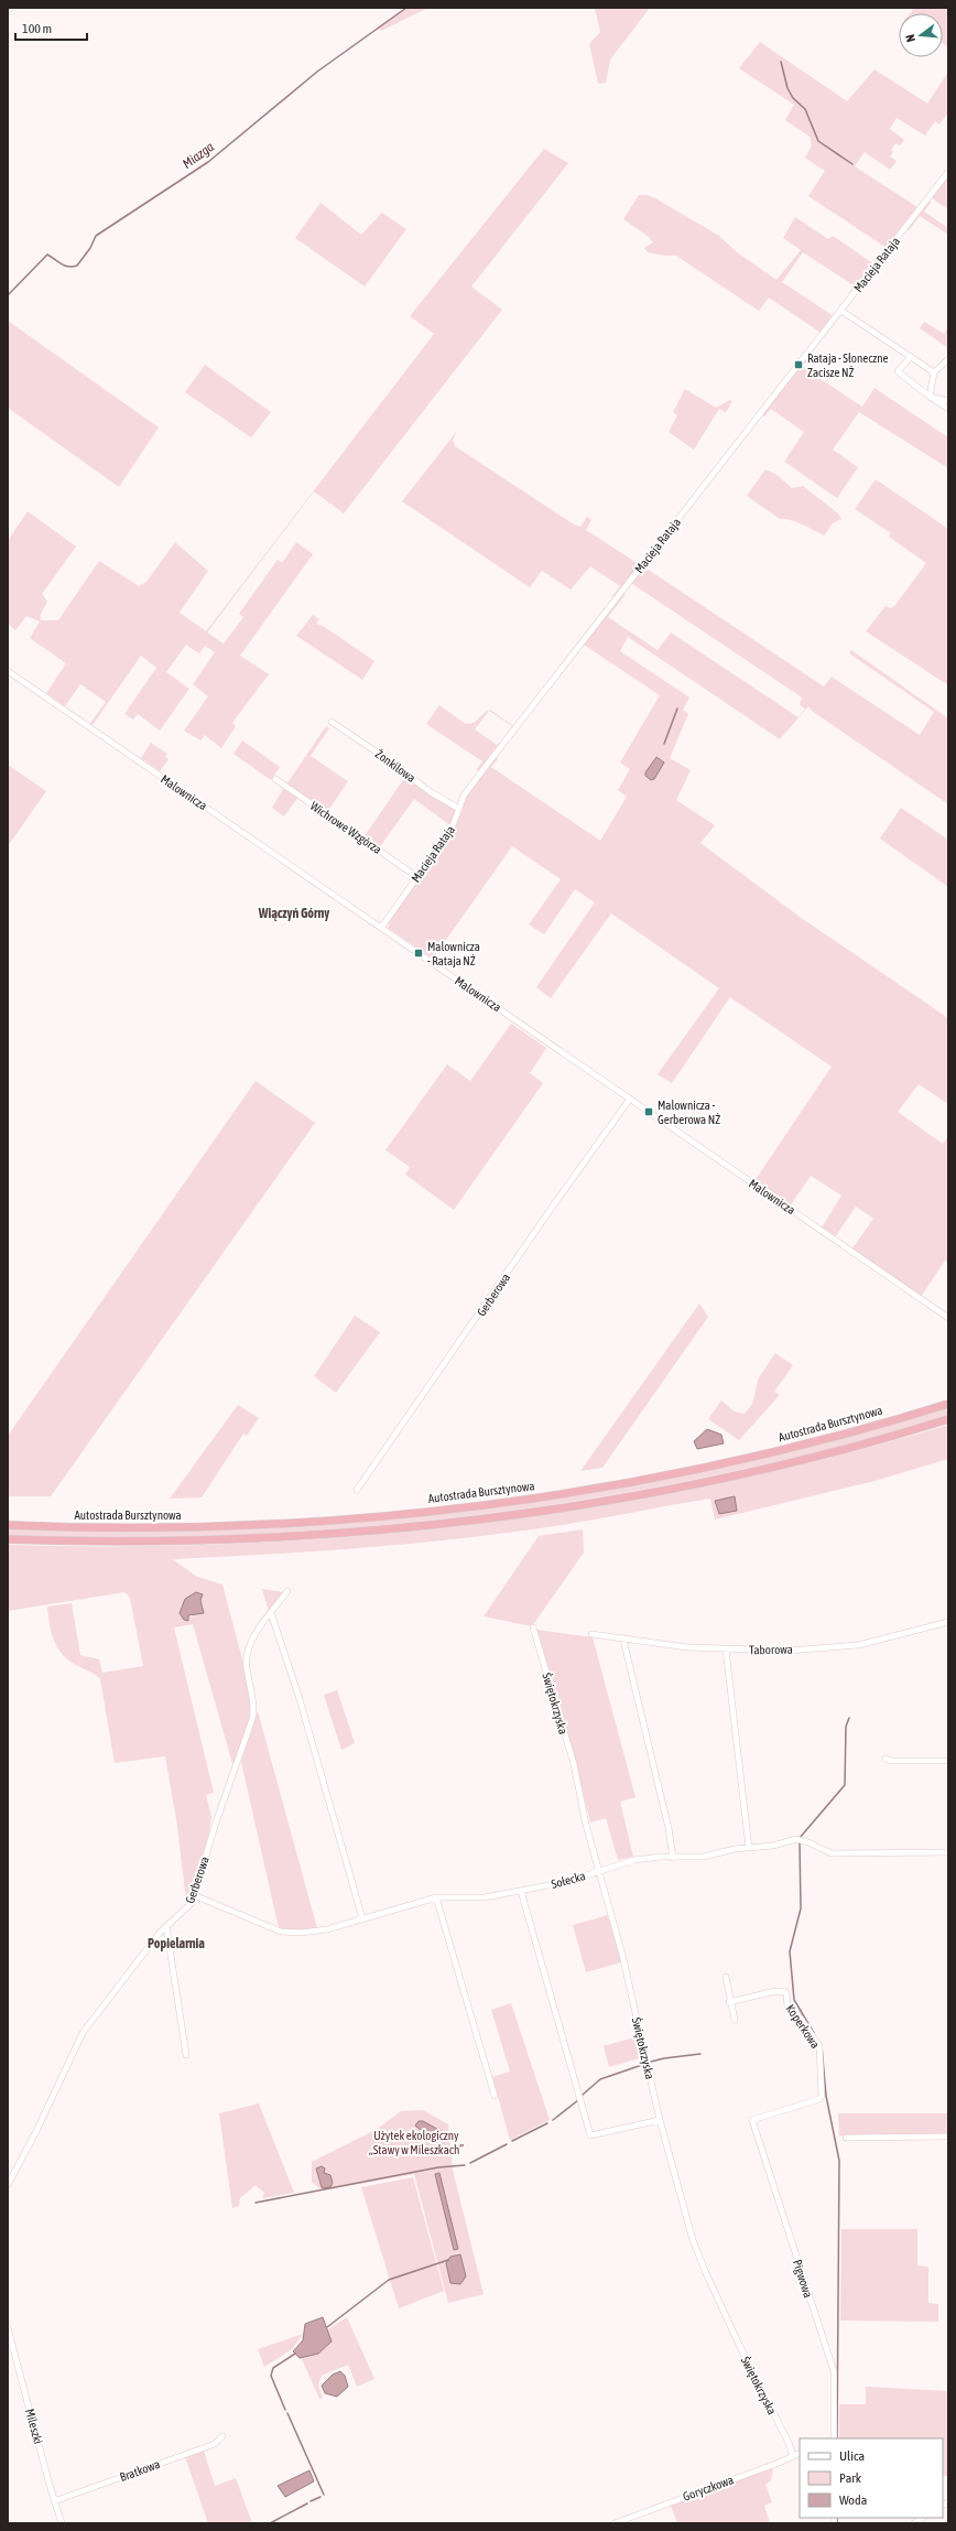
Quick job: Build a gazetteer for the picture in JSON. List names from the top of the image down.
{
  "streets": {
    "highway": ["Autostrada Bursztynowa"],
    "street": [
      "Macieja Rataja",
      "Żonkilowa",
      "Malownicza",
      "Wichrowe Wzgórza",
      "Gerberowa",
      "Taborowa",
      "Świętokrzyska",
      "Sołecka",
      "Koperkowa",
      "Pigwowa",
      "Mileszki",
      "Bratkowa",
      "Goryczkowa"
    ]
  },
  "crossings": [
    ["Macieja Rataja", "Żonkilowa"],
    ["Macieja Rataja", "Malownicza"],
    ["Macieja Rataja", "Wichrowe Wzgórza"],
    ["Malownicza", "Gerberowa"],
    ["Gerberowa", "Sołecka"],
    ["Świętokrzyska", "Sołecka"],
    ["Świętokrzyska", "Goryczkowa"],
    ["Koperkowa", "Pigwowa"],
    ["Mileszki", "Bratkowa"]
  ],
  "districts": ["Wiączyń Górny", "Popielarnia"],
  "water": ["Miazga"],
  "parks": ["Użytek ekologiczny „Stawy w Mileszkach”"],
  "places": {
    "transit": ["Rataja - Słoneczne Zacisze NŻ", "Malownicza - Rataja NŻ", "Malownicza - Gerberowa NŻ"]
  },
  "legend": ["Ulica", "Park", "Woda"],
  "scale_bar": "100 m",
  "north": "left"
}
